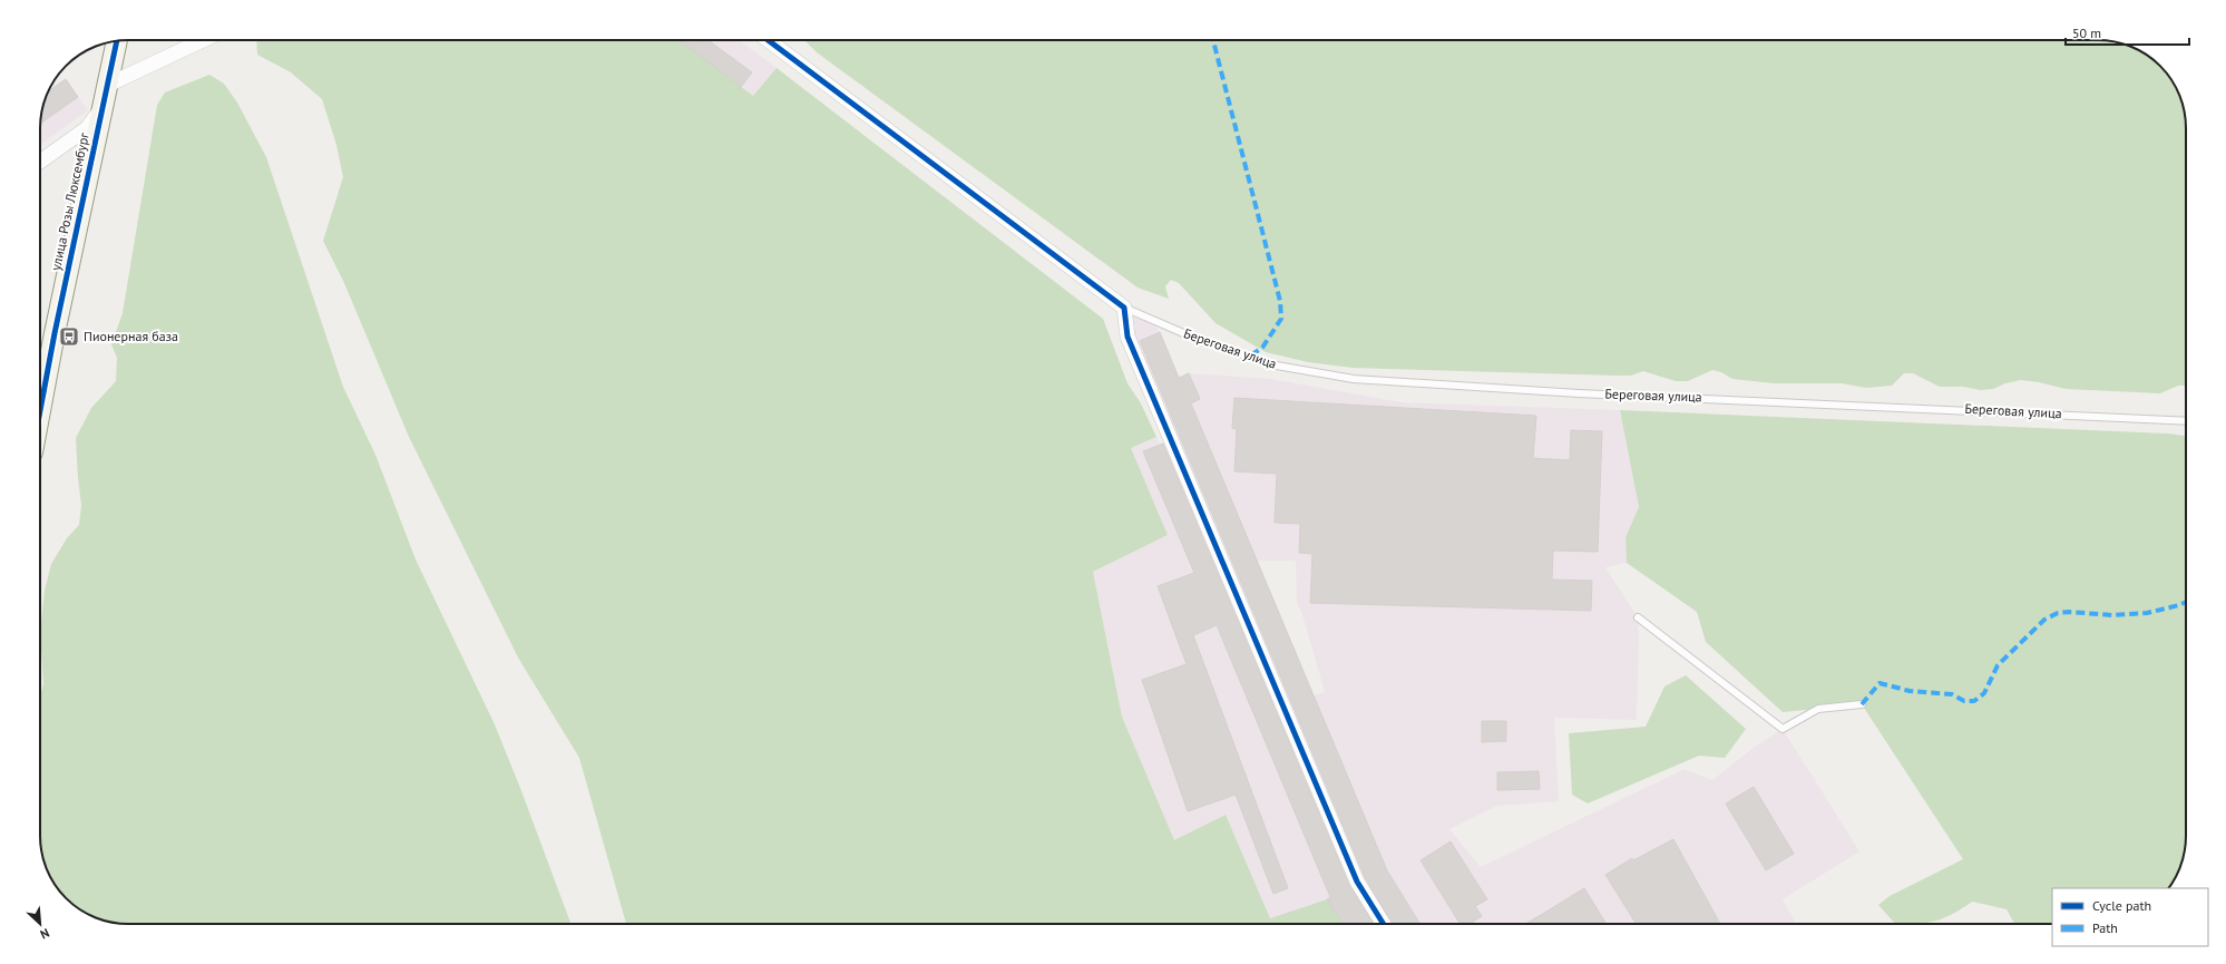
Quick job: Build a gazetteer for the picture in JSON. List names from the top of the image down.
{
  "streets": {
    "street": ["улица Розы Люксембург"],
    "lane": ["Береговая улица"]
  },
  "places": {
    "bus stop": ["Пионерная база"]
  },
  "legend": ["Cycle path", "Path"],
  "scale_bar": "50 m",
  "north": "bottom right"
}
